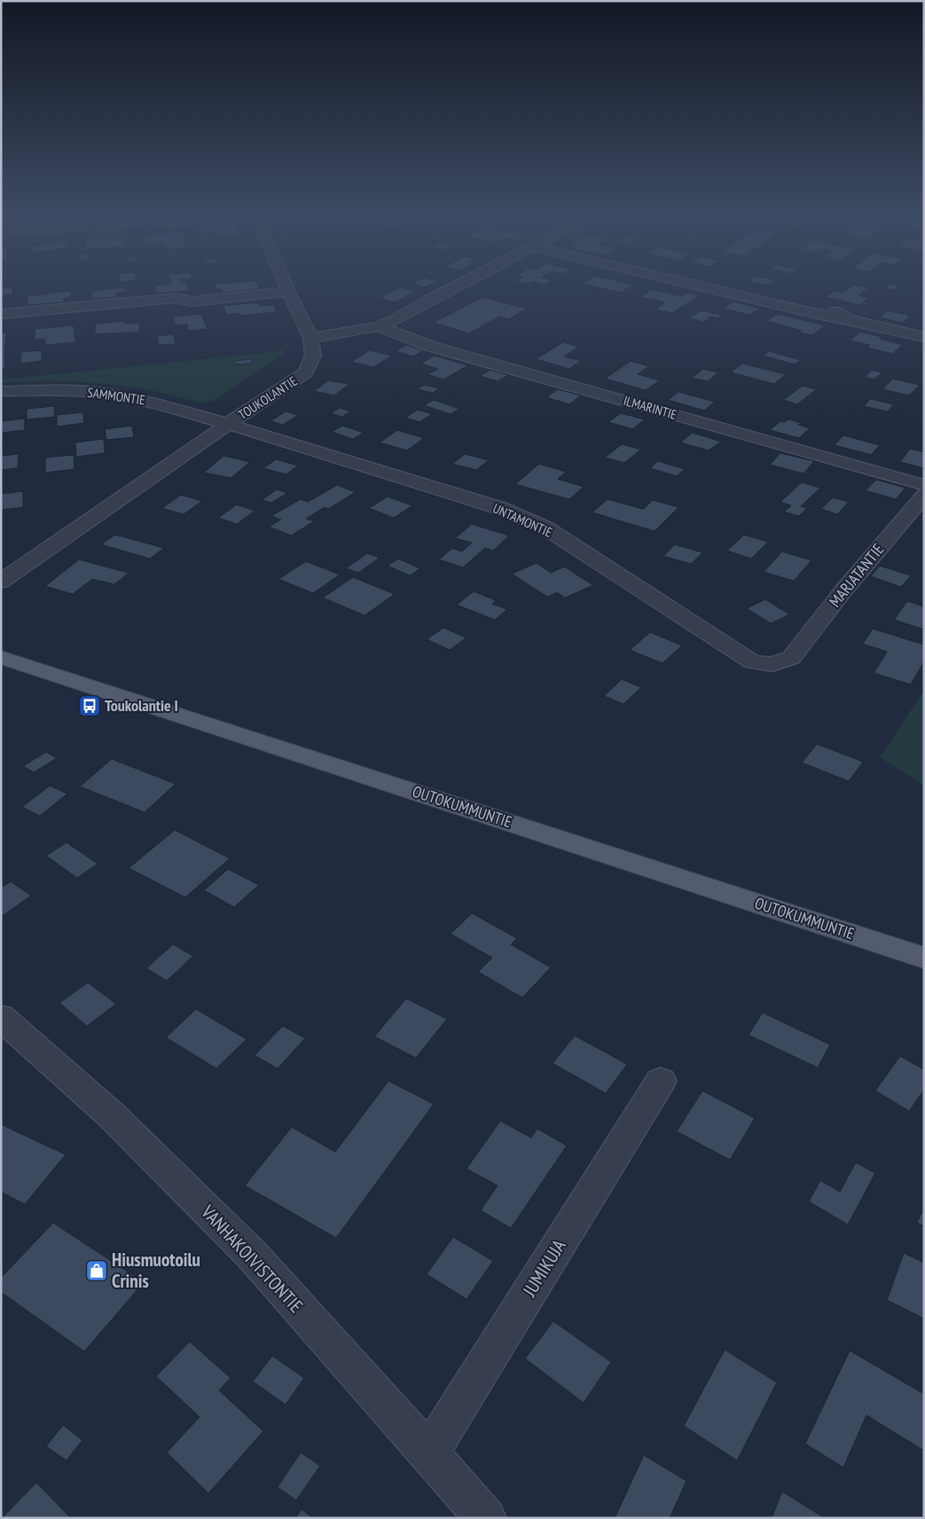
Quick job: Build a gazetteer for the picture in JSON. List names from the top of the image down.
{
  "streets": {
    "main road": ["OUTOKUMMUNTIE"],
    "street": [
      "SAMMONTIE",
      "TOUKOLANTIE",
      "ILMARINTIE",
      "UNTAMONTIE",
      "MARJATANTIE",
      "VANHAKOIVISTONTIE",
      "JUMIKUJA"
    ]
  },
  "crossings": [
    ["SAMMONTIE", "TOUKOLANTIE"],
    ["SAMMONTIE", "UNTAMONTIE"],
    ["TOUKOLANTIE", "UNTAMONTIE"],
    ["UNTAMONTIE", "MARJATANTIE"],
    ["VANHAKOIVISTONTIE", "JUMIKUJA"]
  ],
  "places": {
    "bus stop": ["Toukolantie I"],
    "shop": ["Hiusmuotoilu Crinis"]
  }
}
